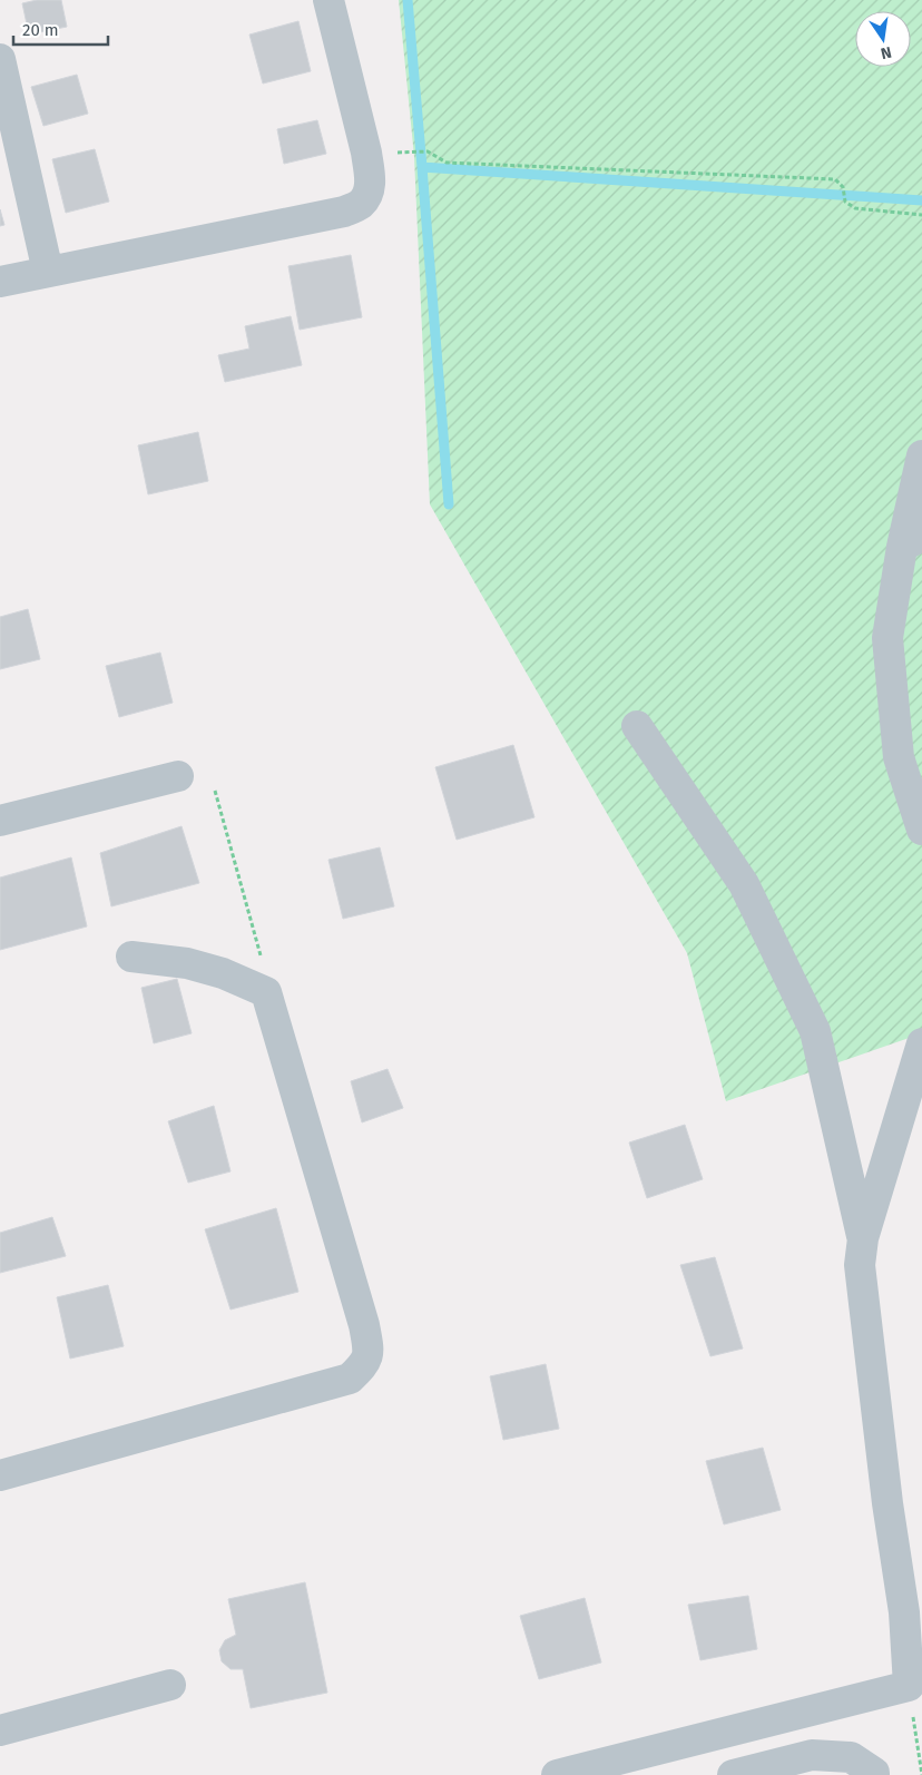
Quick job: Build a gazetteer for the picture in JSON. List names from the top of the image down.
{
  "scale_bar": "20 m",
  "north": "bottom"
}
